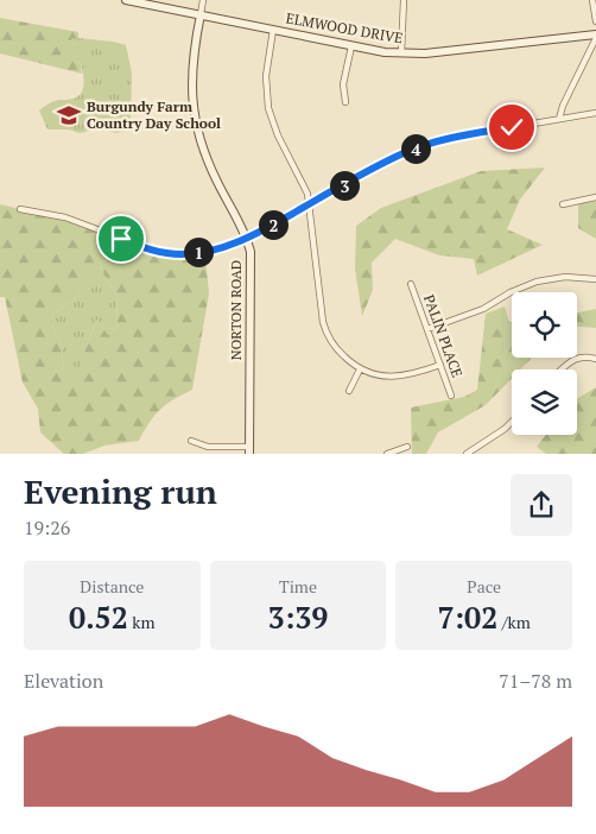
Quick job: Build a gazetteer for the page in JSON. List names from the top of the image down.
{
  "streets": {
    "street": ["ELMWOOD DRIVE", "NORTON ROAD", "PALIN PLACE"]
  },
  "crossings": [
    ["ELMWOOD DRIVE", "NORTON ROAD"]
  ],
  "places": {
    "school or university": ["Burgundy Farm Country Day School"]
  },
  "page": {
    "pins": [
      "4",
      "3",
      "2",
      "1"
    ],
    "heading": ["Evening run", "19:26"],
    "stats": [
      ["Distance", "0.52 km"],
      ["Time", "3:39"],
      ["Pace", "7:02 /km"]
    ],
    "chart": ["Elevation", "71–78 m"]
  }
}
